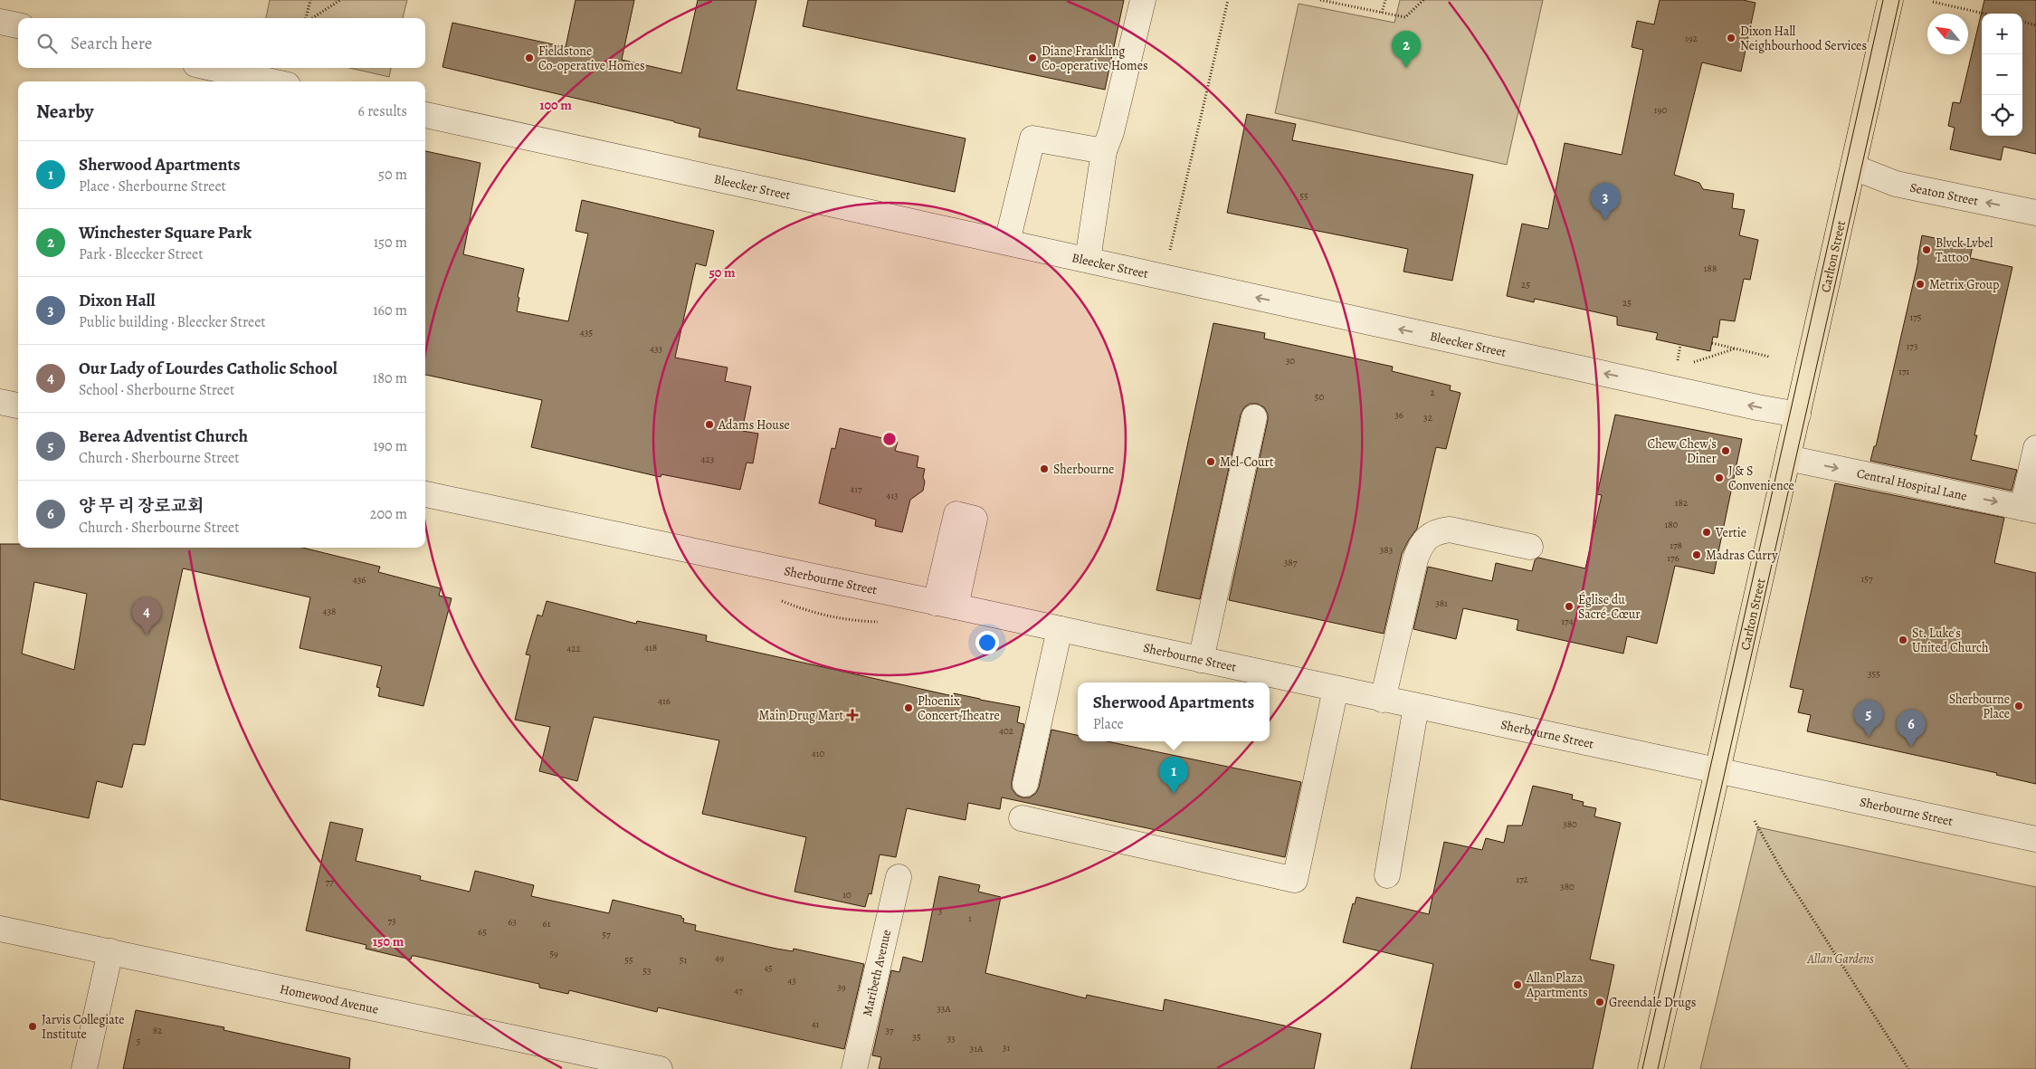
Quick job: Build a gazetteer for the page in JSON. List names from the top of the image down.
{
  "streets": {
    "main road": ["Carlton Street"],
    "street": [
      "Bleecker Street",
      "Seaton Street",
      "Central Hospital Lane",
      "Sherbourne Street",
      "Maribeth Avenue",
      "Homewood Avenue"
    ]
  },
  "crossings": [
    ["Bleecker Street", "Carlton Street"],
    ["Seaton Street", "Carlton Street"],
    ["Carlton Street", "Central Hospital Lane"],
    ["Carlton Street", "Sherbourne Street"]
  ],
  "one_way": ["Bleecker Street", "Seaton Street", "Central Hospital Lane"],
  "parks": ["Allan Gardens"],
  "places": {
    "other": [
      "Dixon Hall Neighbourhood Services",
      "Fieldstone Co-operative Homes",
      "Diane Frankling Co-operative Homes",
      "Blvck Lvbel Tattoo",
      "Metrix Group",
      "Adams House",
      "Chew Chew's Diner",
      "Mel-Court",
      "Sherbourne",
      "J & S Convenience",
      "Vertie",
      "Madras Curry",
      "Église du Sacré-Cœur",
      "St. Luke's United Church",
      "Sherbourne Place",
      "Phoenix Concert Theatre",
      "Allan Plaza Apartments",
      "Greendale Drugs",
      "Jarvis Collegiate Institute"
    ],
    "health": ["Main Drug Mart"]
  },
  "house_numbers": [
    "192",
    "190",
    "55",
    "188",
    "25",
    "25",
    "175",
    "435",
    "173",
    "433",
    "30",
    "171",
    "2",
    "50",
    "36",
    "32",
    "423",
    "417",
    "413",
    "182",
    "180",
    "178",
    "383",
    "176",
    "387",
    "157",
    "436",
    "381",
    "438",
    "174",
    "418",
    "422",
    "355",
    "416",
    "402",
    "410",
    "380",
    "172",
    "77",
    "380",
    "10",
    "3",
    "1",
    "73",
    "63",
    "61",
    "65",
    "57",
    "59",
    "49",
    "55",
    "51",
    "45",
    "53",
    "43",
    "39",
    "47",
    "33A",
    "41",
    "82",
    "37",
    "35",
    "33",
    "5",
    "31",
    "31A"
  ],
  "north": "top left",
  "page": {
    "map_buttons": ["+", "−"],
    "search": "Search here",
    "pins": [
      "2",
      "3",
      "4",
      "5",
      "6",
      "1"
    ],
    "heading": ["Nearby", "6 results"],
    "list": [
      {
        "mark": "1",
        "name": "Sherwood Apartments",
        "note": "Place · Sherbourne Street",
        "value": "50 m"
      },
      {
        "mark": "2",
        "name": "Winchester Square Park",
        "note": "Park · Bleecker Street",
        "value": "150 m"
      },
      {
        "mark": "3",
        "name": "Dixon Hall",
        "note": "Public building · Bleecker Street",
        "value": "160 m"
      },
      {
        "mark": "4",
        "name": "Our Lady of Lourdes Catholic School",
        "note": "School · Sherbourne Street",
        "value": "180 m"
      },
      {
        "mark": "5",
        "name": "Berea Adventist Church",
        "note": "Church · Sherbourne Street",
        "value": "190 m"
      },
      {
        "mark": "6",
        "name": "양 무 리 장로교회",
        "note": "Church · Sherbourne Street",
        "value": "200 m"
      }
    ],
    "popup": ["Sherwood Apartments", "Place"]
  },
  "rings": ["100 m", "50 m", "150 m"]
}
